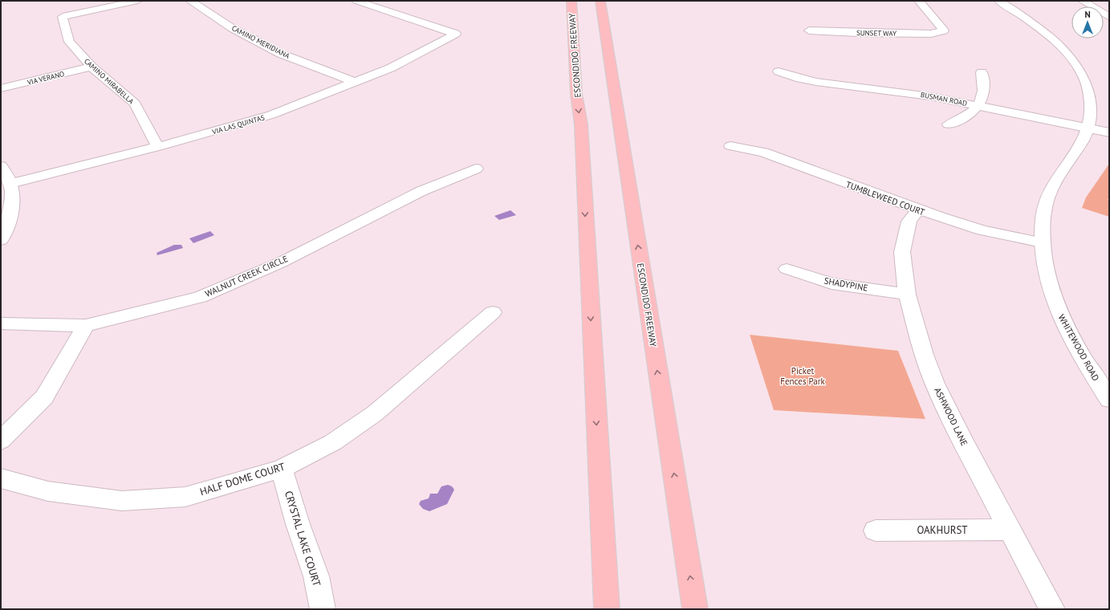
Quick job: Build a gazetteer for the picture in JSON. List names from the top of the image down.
{
  "streets": {
    "highway": ["ESCONDIDO FREEWAY"],
    "street": [
      "SUNSET WAY",
      "CAMINO MERIDIANA",
      "VIA VERANO",
      "CAMINO MIRABELLA",
      "BUSMAN ROAD",
      "VIA LAS QUINTAS",
      "TUMBLEWEED COURT",
      "WALNUT CREEK CIRCLE",
      "SHADYPINE",
      "WHITEWOOD ROAD",
      "ASHWOOD LANE",
      "HALF DOME COURT",
      "OAKHURST",
      "CRYSTAL LAKE COURT"
    ]
  },
  "crossings": [
    ["CAMINO MERIDIANA", "VIA LAS QUINTAS"],
    ["VIA VERANO", "CAMINO MIRABELLA"],
    ["CAMINO MIRABELLA", "VIA LAS QUINTAS"],
    ["BUSMAN ROAD", "WHITEWOOD ROAD"],
    ["TUMBLEWEED COURT", "WHITEWOOD ROAD"],
    ["TUMBLEWEED COURT", "ASHWOOD LANE"],
    ["SHADYPINE", "ASHWOOD LANE"],
    ["ASHWOOD LANE", "OAKHURST"],
    ["HALF DOME COURT", "CRYSTAL LAKE COURT"]
  ],
  "parks": ["Picket Fences Park"],
  "north": "top"
}
